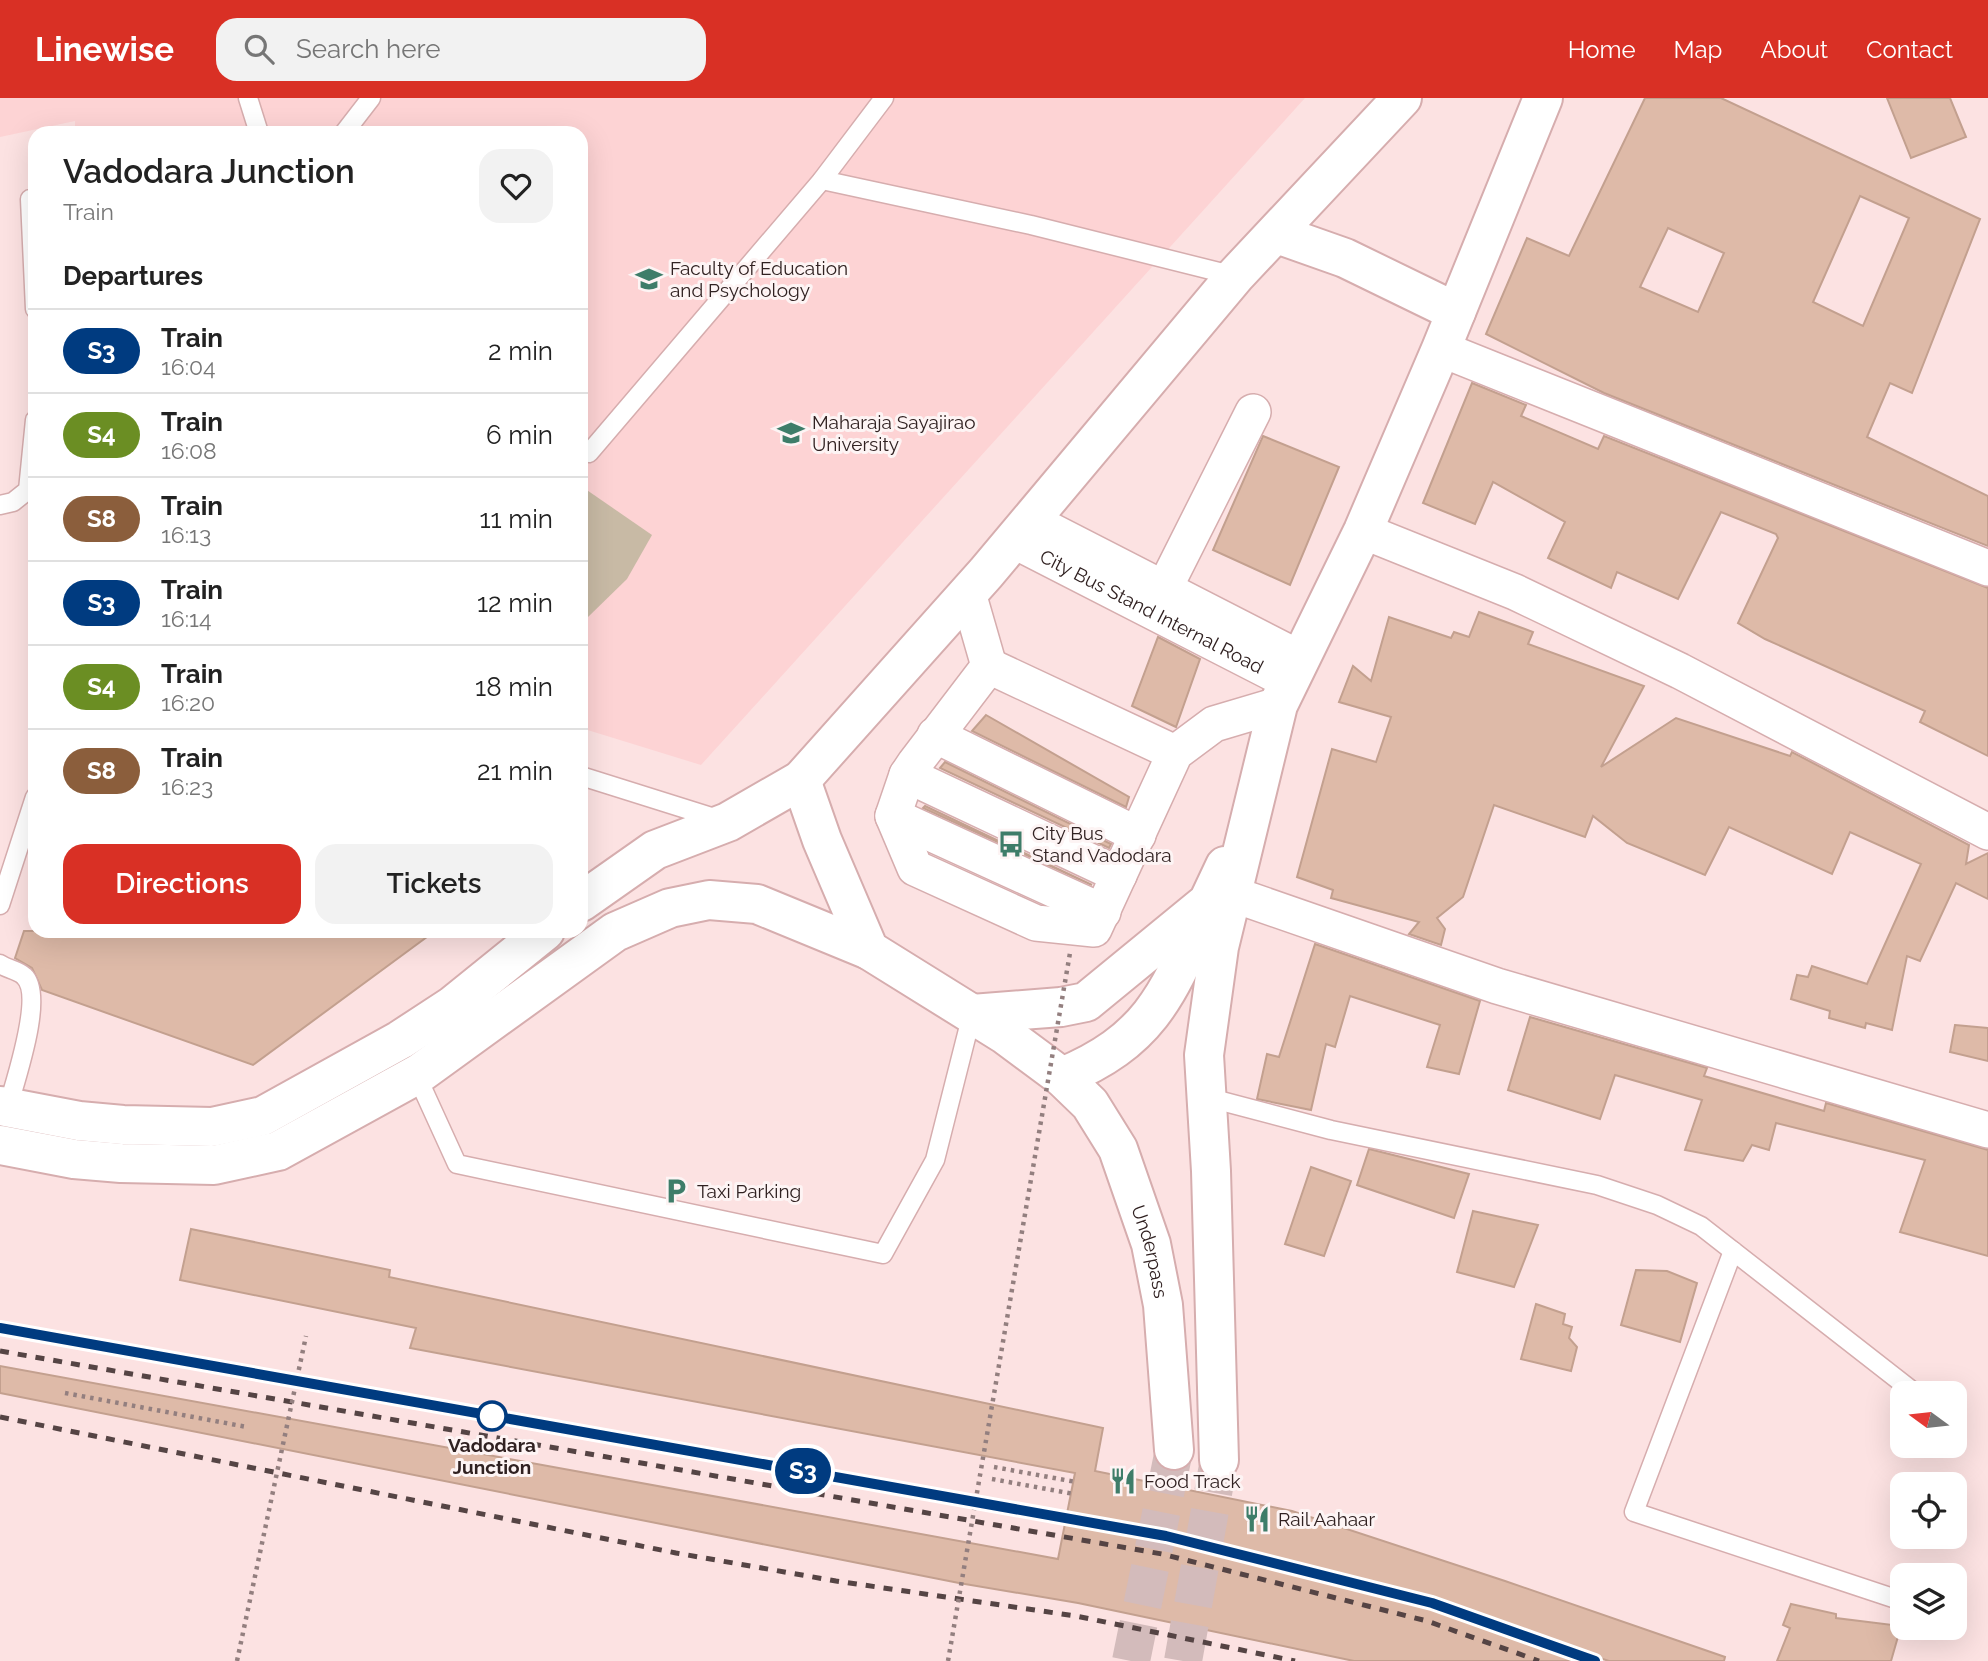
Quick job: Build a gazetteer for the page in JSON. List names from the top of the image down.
{
  "streets": {
    "main road": ["Underpass"],
    "street": ["City Bus Stand Internal Road"]
  },
  "places": {
    "school or university": ["Faculty of Education and Psychology", "Maharaja Sayajirao University"],
    "bus stop": ["City Bus Stand Vadodara"],
    "parking": ["Taxi Parking"],
    "other": ["Vadodara Junction"],
    "restaurant": ["Food Track", "Rail Aahaar"]
  },
  "north": "left",
  "page": {
    "header": "Linewise",
    "search": "Search here",
    "nav": [
      "Home",
      "Map",
      "About",
      "Contact"
    ],
    "on_map": "S3",
    "heading": [
      ["Vadodara Junction", "Train"],
      "Departures"
    ],
    "list": [
      {
        "mark": "S3",
        "name": "Train",
        "note": "16:04",
        "value": "2 min"
      },
      {
        "mark": "S4",
        "name": "Train",
        "note": "16:08",
        "value": "6 min"
      },
      {
        "mark": "S8",
        "name": "Train",
        "note": "16:13",
        "value": "11 min"
      },
      {
        "mark": "S3",
        "name": "Train",
        "note": "16:14",
        "value": "12 min"
      },
      {
        "mark": "S4",
        "name": "Train",
        "note": "16:20",
        "value": "18 min"
      },
      {
        "mark": "S8",
        "name": "Train",
        "note": "16:23",
        "value": "21 min"
      }
    ],
    "buttons": ["Directions", "Tickets"]
  }
}
